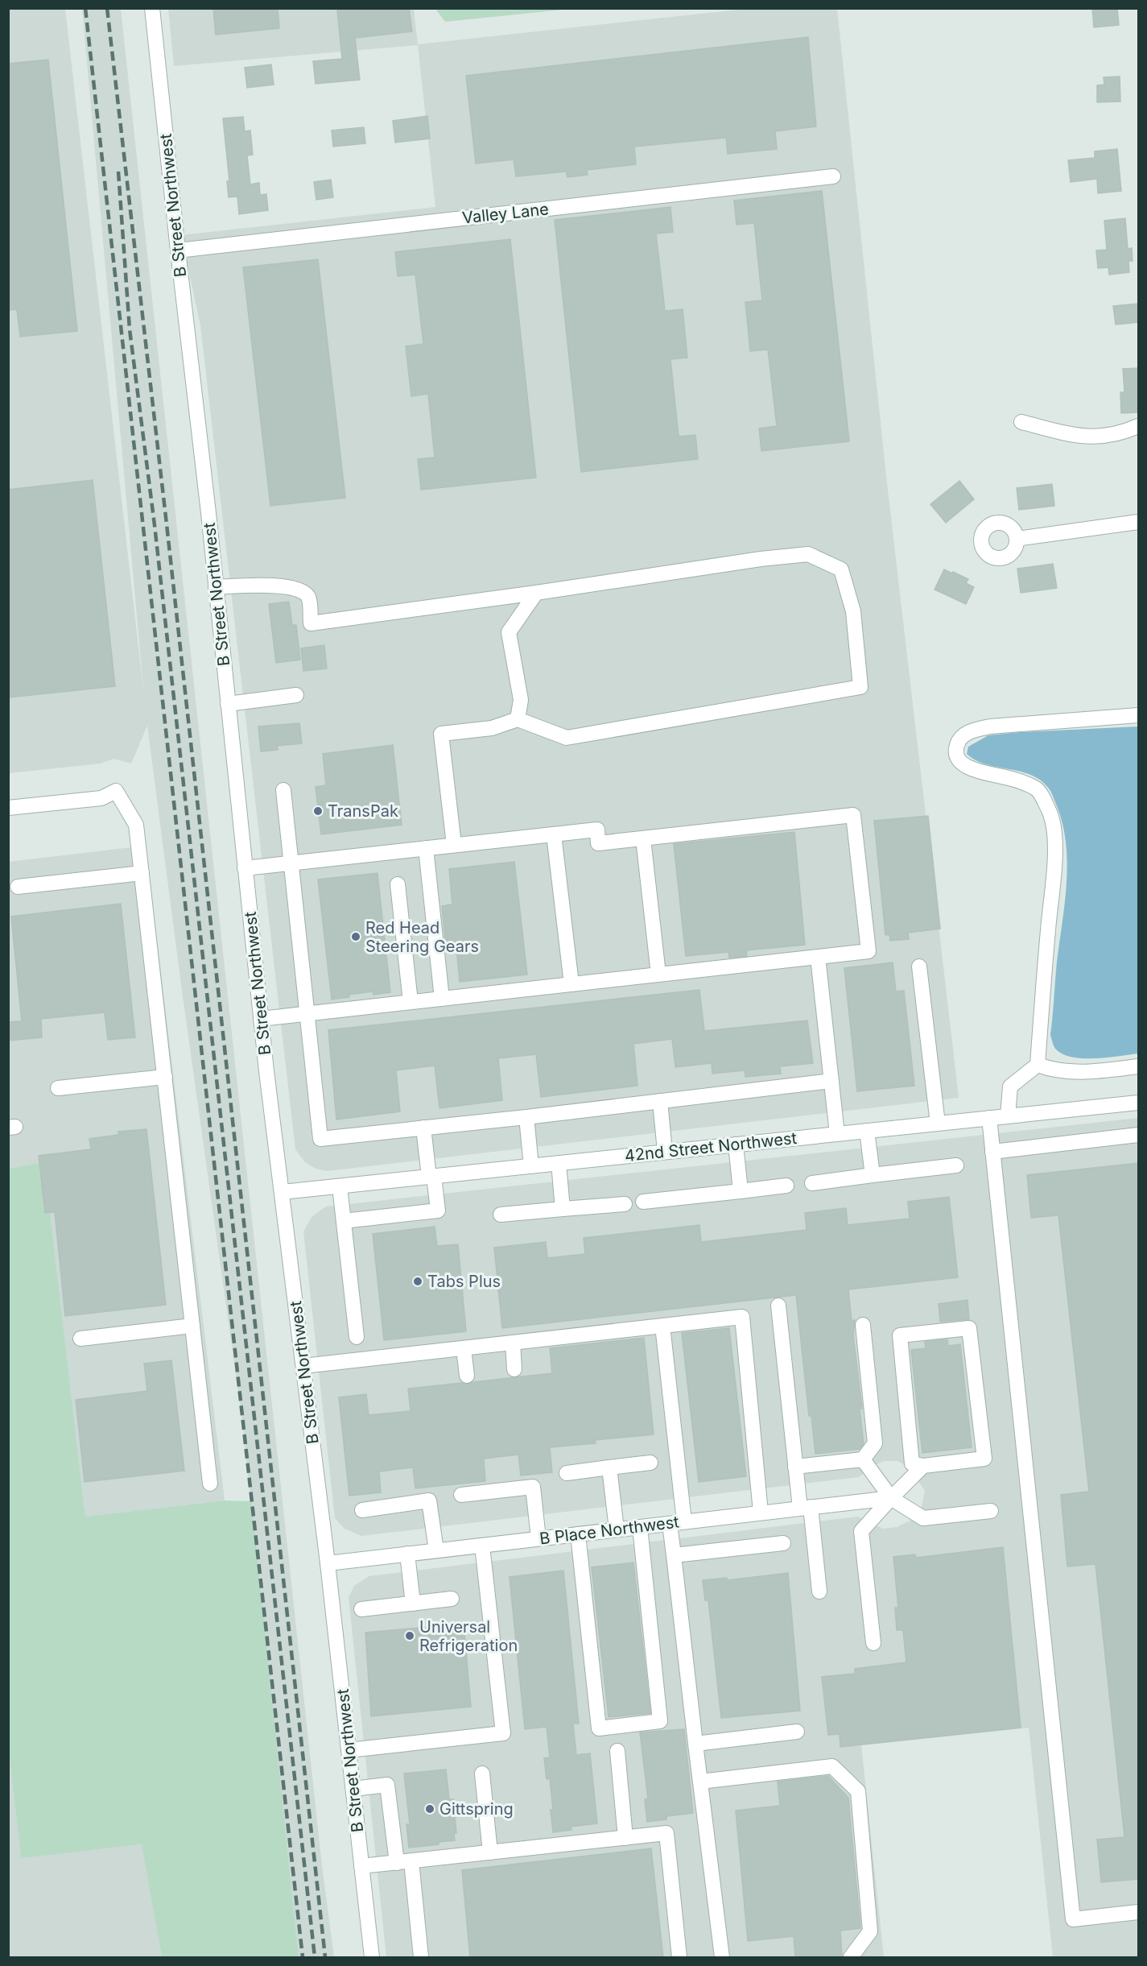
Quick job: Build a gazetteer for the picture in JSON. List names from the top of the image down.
{
  "streets": {
    "street": [
      "B Street Northwest",
      "Valley Lane",
      "42nd Street Northwest",
      "B Place Northwest"
    ]
  },
  "crossings": [
    ["B Street Northwest", "Valley Lane"],
    ["B Street Northwest", "42nd Street Northwest"],
    ["B Street Northwest", "B Place Northwest"]
  ],
  "places": [
    "TransPak",
    "Red Head Steering Gears",
    "Tabs Plus",
    "Universal Refrigeration",
    "Gittspring"
  ]
}
